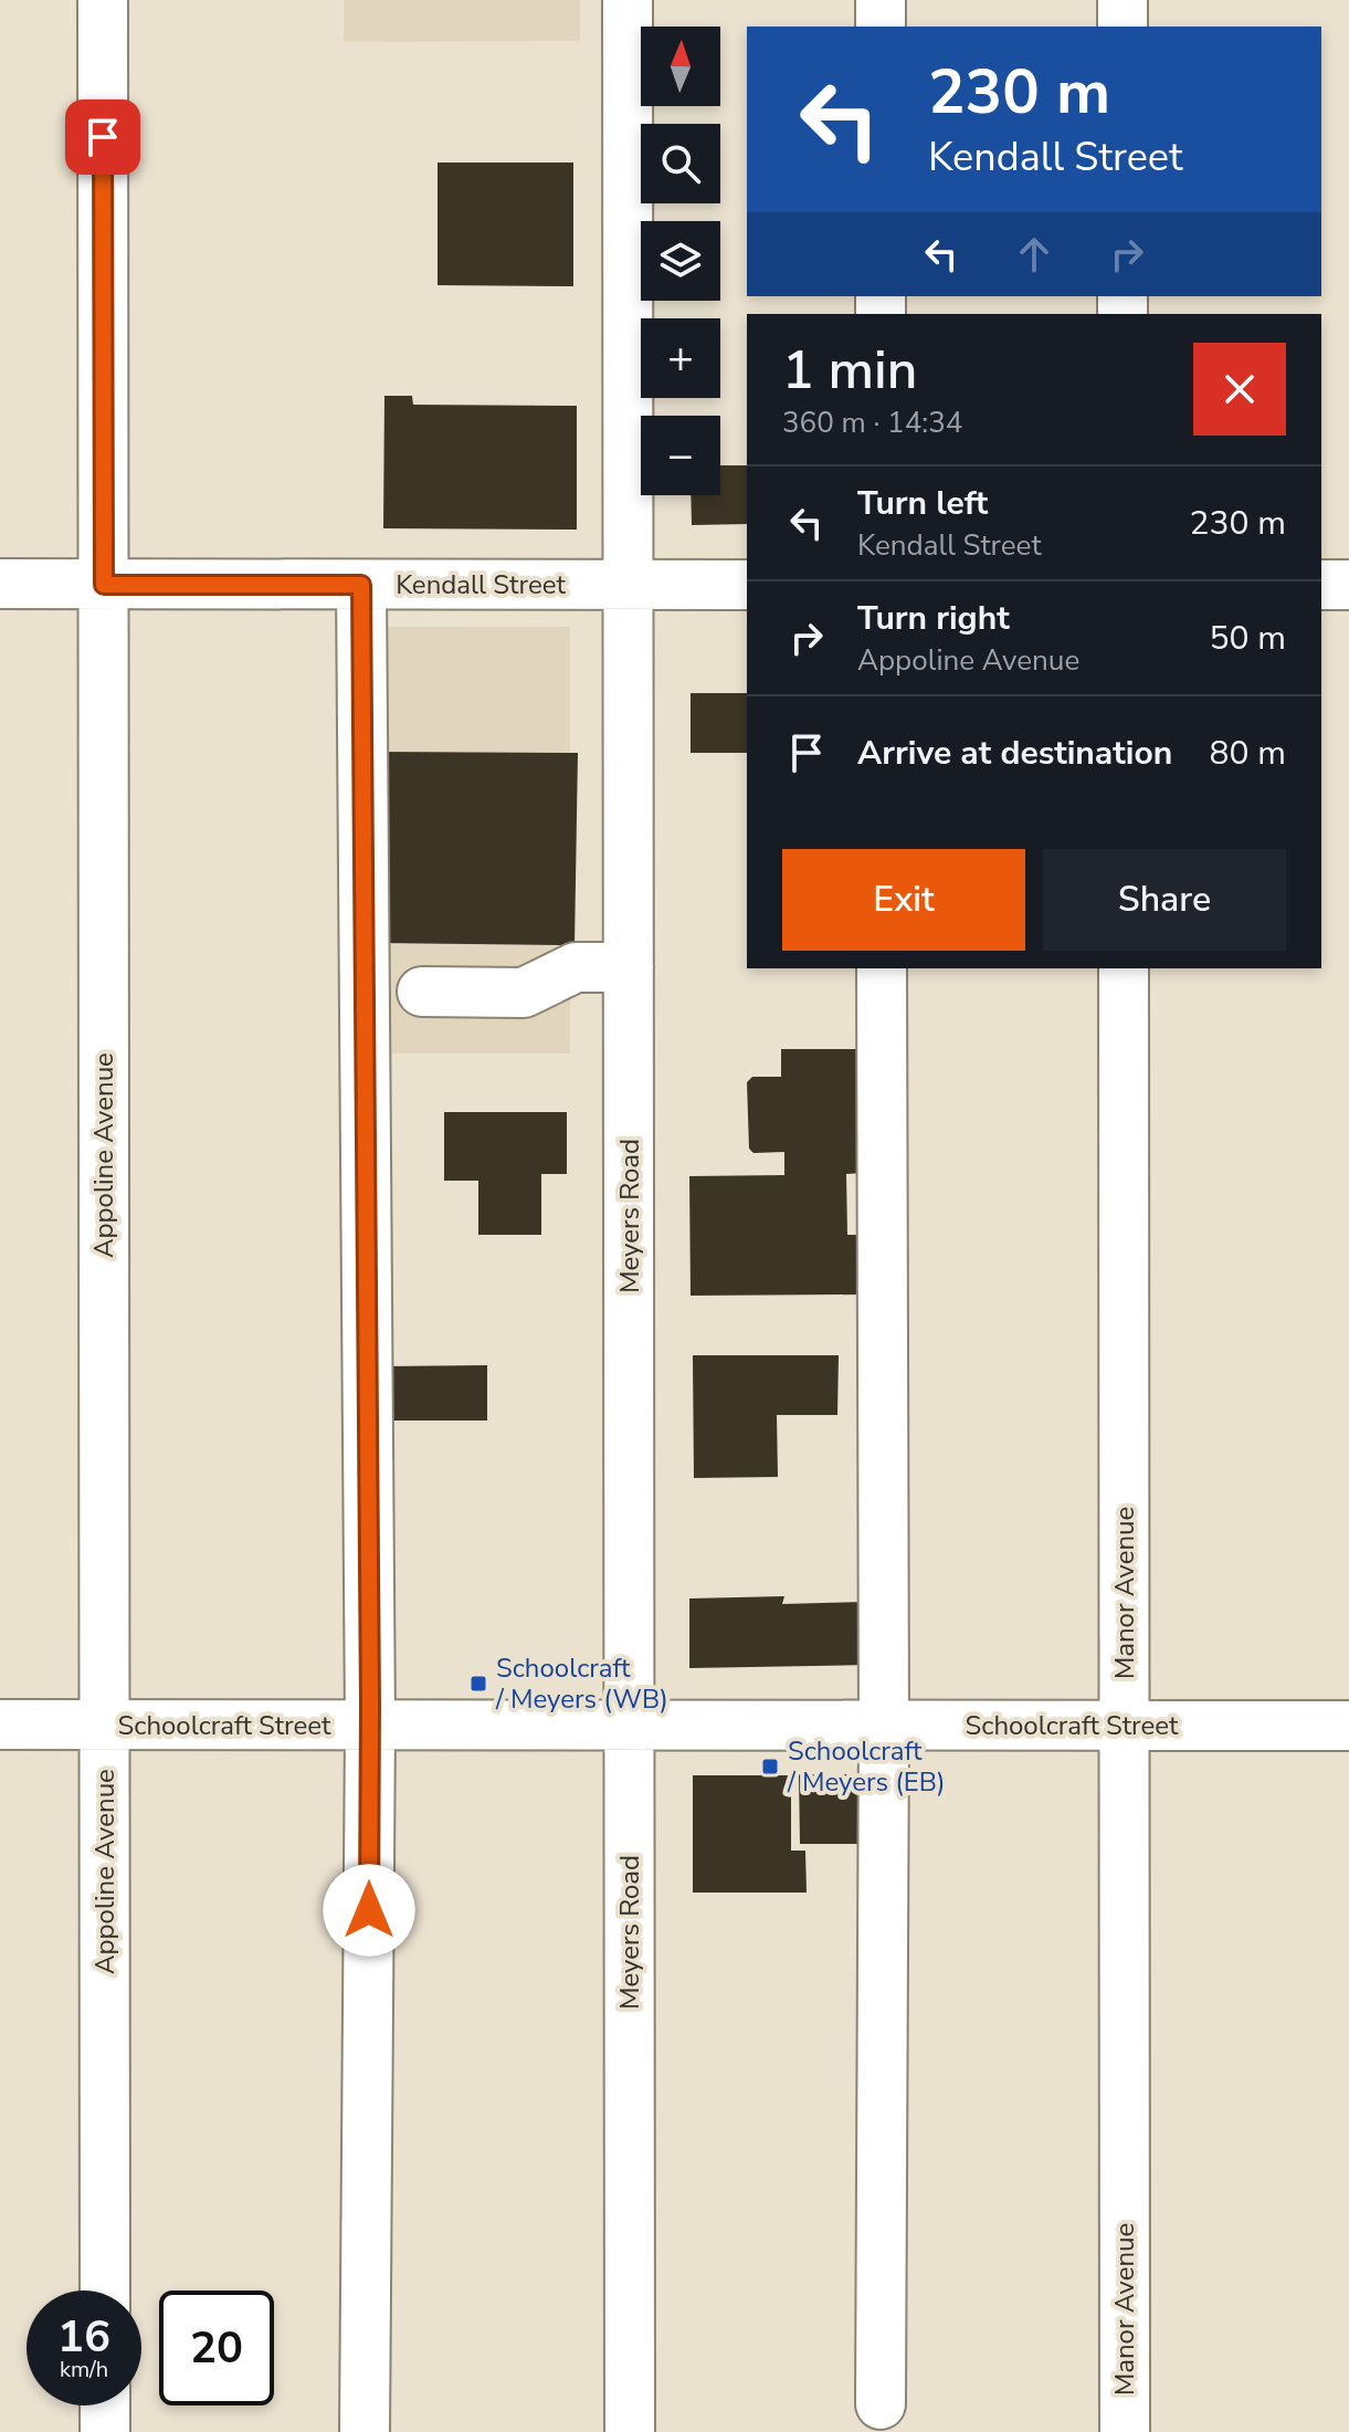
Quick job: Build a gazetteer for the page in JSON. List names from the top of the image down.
{
  "streets": {
    "street": [
      "Kendall Street",
      "Appoline Avenue",
      "Meyers Road",
      "Manor Avenue",
      "Schoolcraft Street"
    ]
  },
  "crossings": [
    ["Kendall Street", "Appoline Avenue"],
    ["Kendall Street", "Meyers Road"],
    ["Appoline Avenue", "Schoolcraft Street"],
    ["Meyers Road", "Schoolcraft Street"],
    ["Manor Avenue", "Schoolcraft Street"]
  ],
  "places": {
    "transit": ["Schoolcraft / Meyers (WB)", "Schoolcraft / Meyers (EB)"]
  },
  "north": "top",
  "page": {
    "map_buttons": ["+", "−"],
    "turn": ["230 m", "Kendall Street"],
    "heading": ["1 min", "360 m · 14:34"],
    "list": [
      {
        "name": "Turn left",
        "note": "Kendall Street",
        "value": "230 m"
      },
      {
        "name": "Turn right",
        "note": "Appoline Avenue",
        "value": "50 m"
      },
      {
        "name": "Arrive at destination",
        "value": "80 m"
      }
    ],
    "buttons": ["Exit", "Share"],
    "speed": "16 km/h",
    "limit": "20"
  }
}
